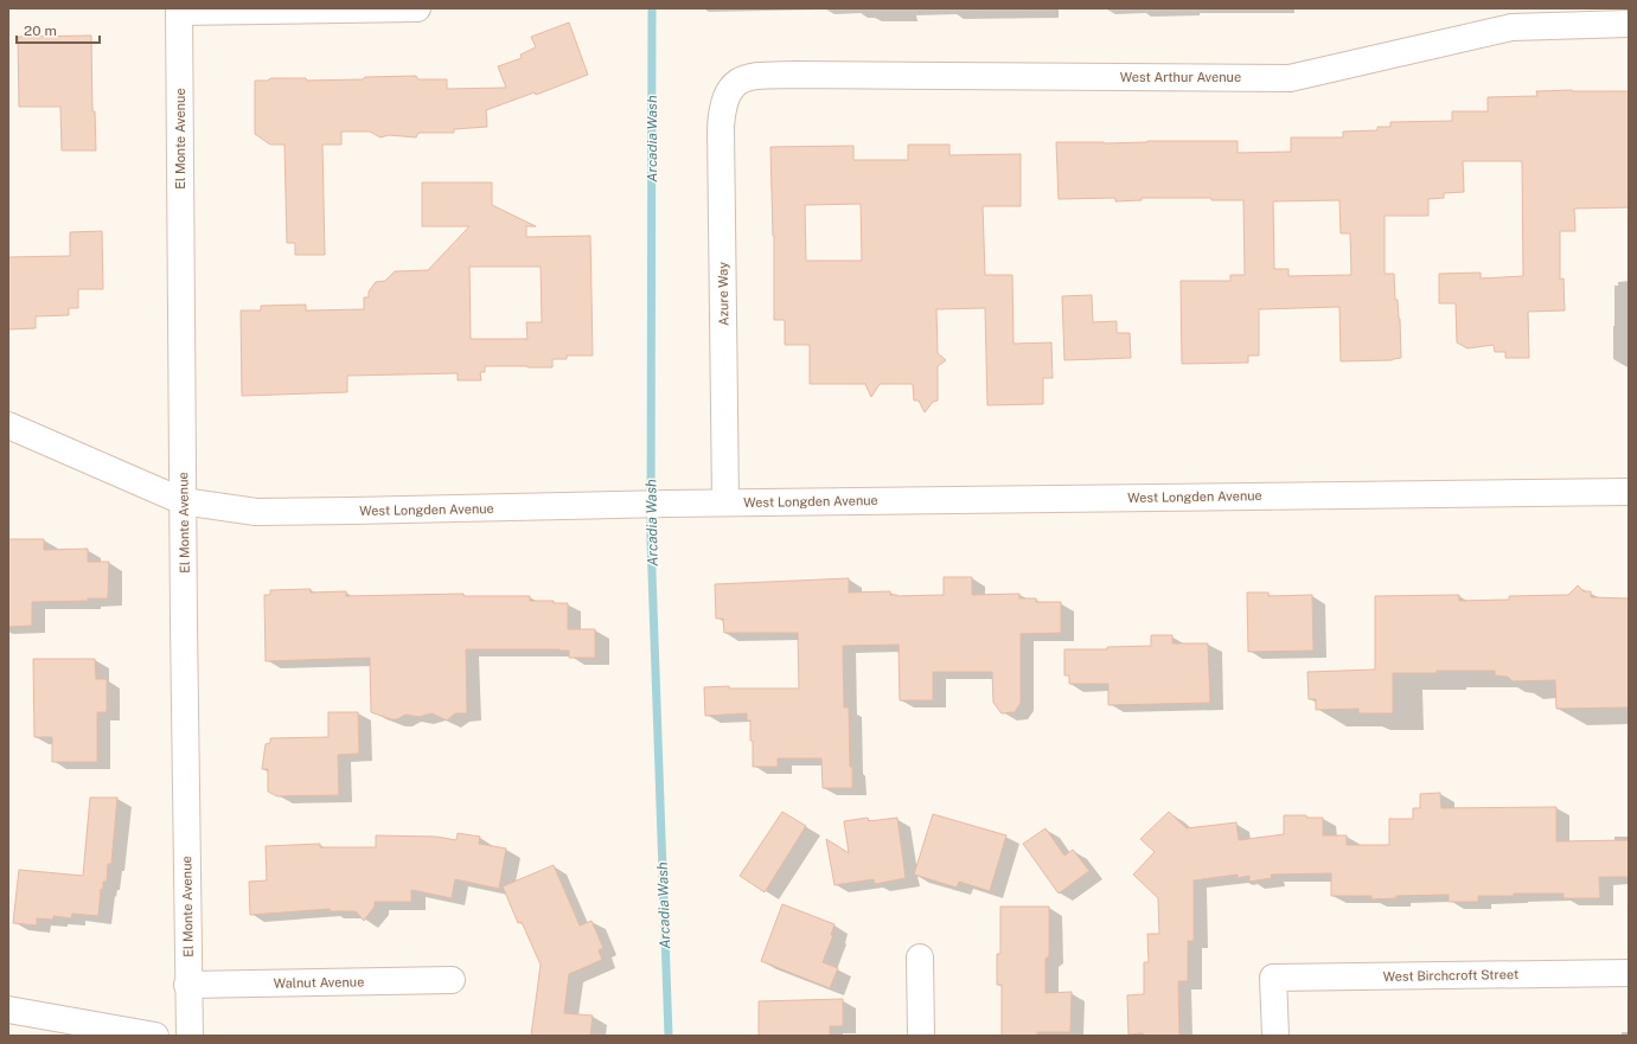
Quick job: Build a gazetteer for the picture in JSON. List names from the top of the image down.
{
  "streets": {
    "street": [
      "West Arthur Avenue",
      "El Monte Avenue",
      "Azure Way",
      "West Longden Avenue",
      "West Birchcroft Street",
      "Walnut Avenue"
    ]
  },
  "crossings": [
    ["West Arthur Avenue", "Azure Way"],
    ["El Monte Avenue", "West Longden Avenue"],
    ["El Monte Avenue", "Walnut Avenue"],
    ["Azure Way", "West Longden Avenue"]
  ],
  "water": ["Arcadia Wash"],
  "scale_bar": "20 m"
}
